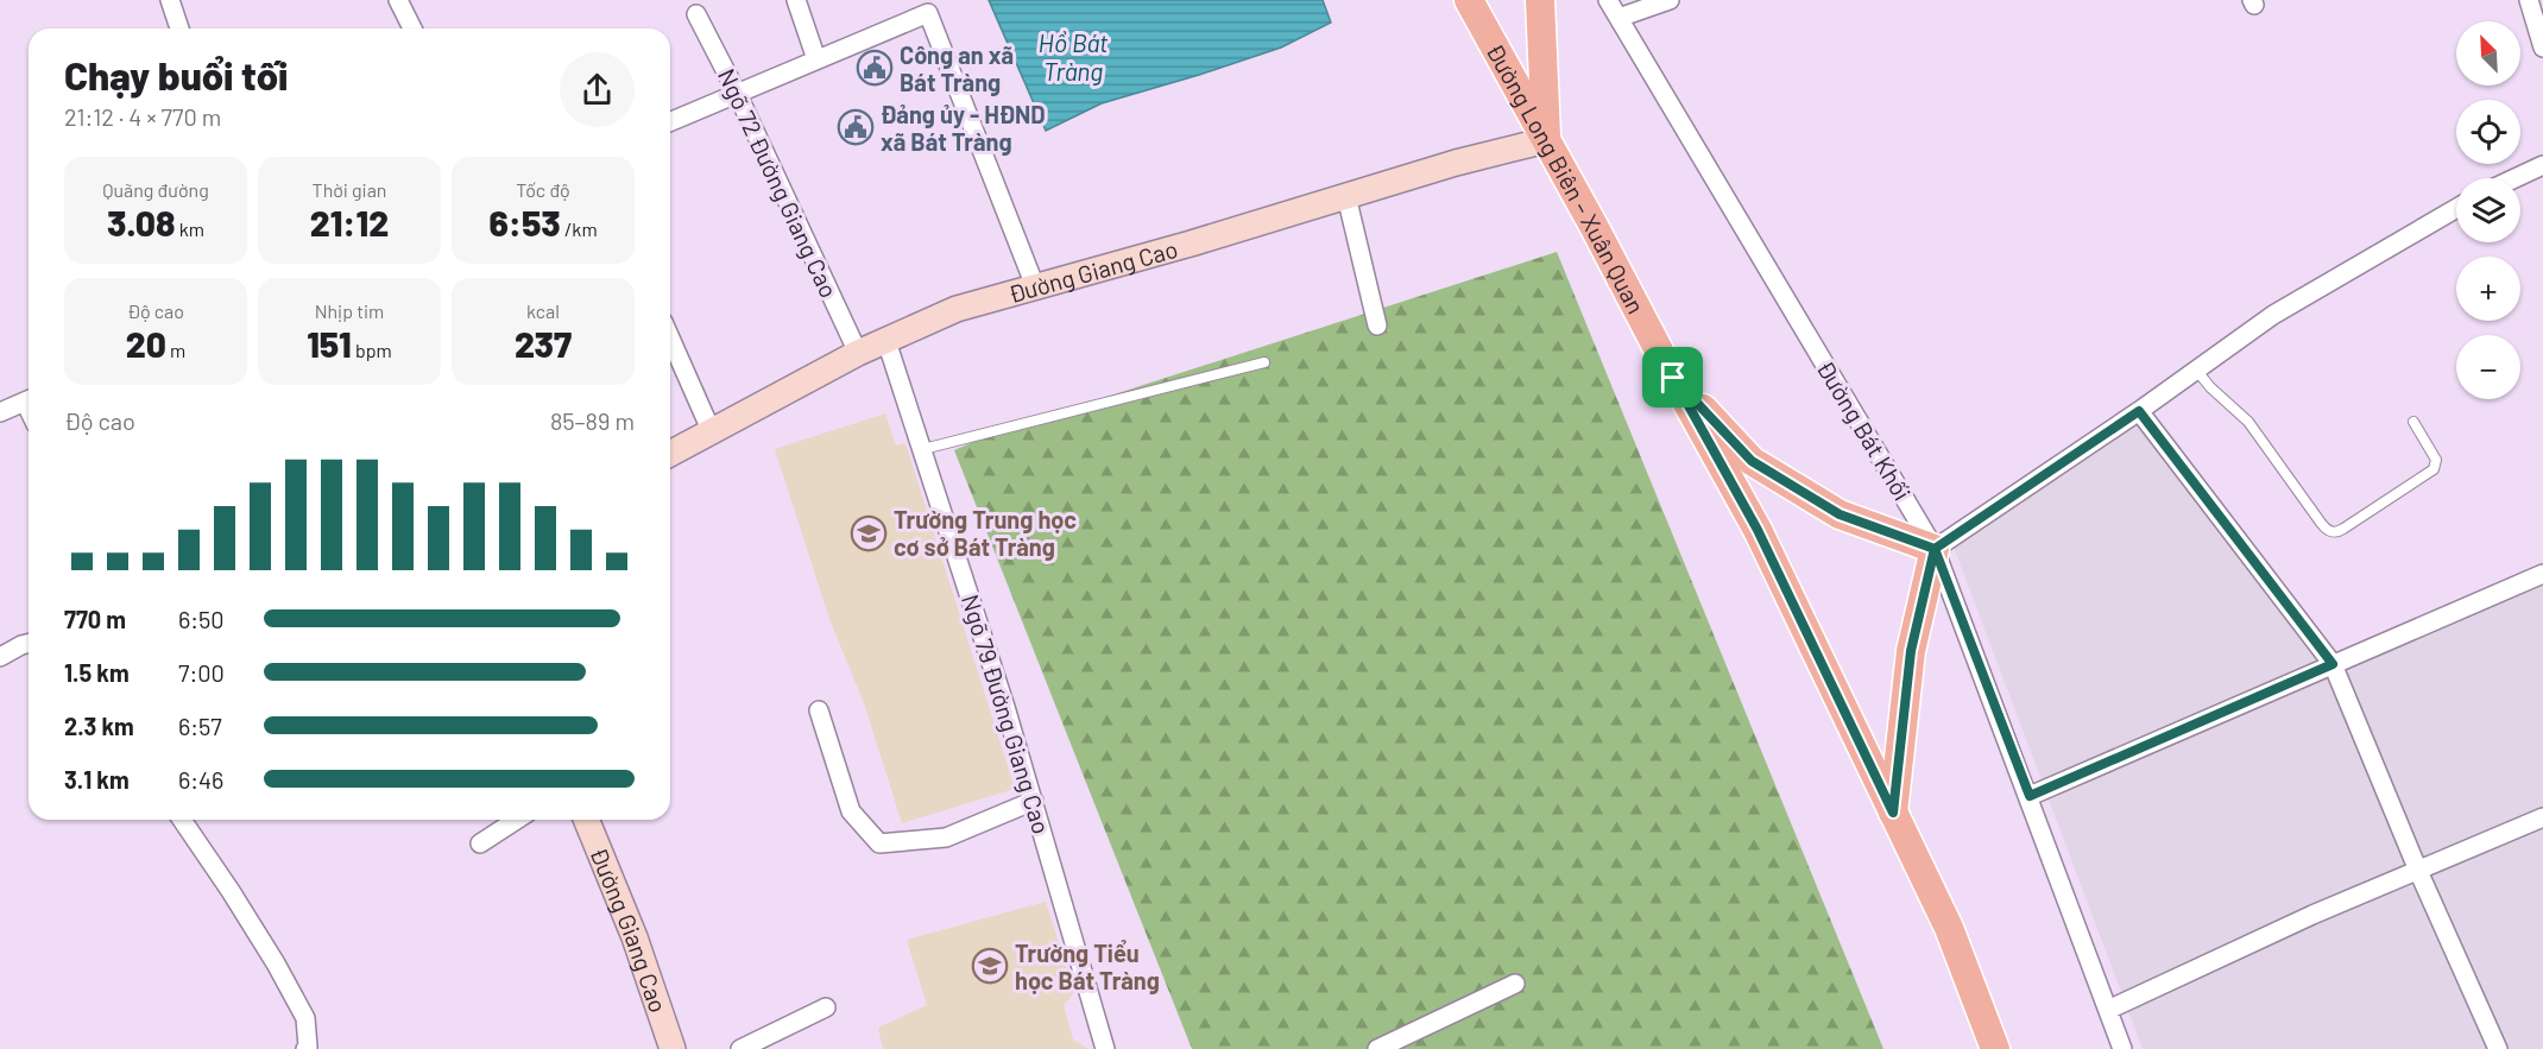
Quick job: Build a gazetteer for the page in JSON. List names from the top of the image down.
{
  "streets": {
    "main road": ["Đường Long Biên – Xuân Quan"],
    "street": [
      "Ngõ 72 Đường Giang Cao",
      "Đường Giang Cao",
      "Đường Bát Khối",
      "Ngõ 79 Đường Giang Cao"
    ]
  },
  "crossings": [
    ["Đường Long Biên – Xuân Quan", "Đường Giang Cao"],
    ["Ngõ 72 Đường Giang Cao", "Đường Giang Cao"],
    ["Đường Giang Cao", "Ngõ 79 Đường Giang Cao"]
  ],
  "water": ["Hồ Bát Tràng"],
  "places": {
    "public building": ["Công an xã Bát Tràng", "Đảng ủy - HĐND xã Bát Tràng"],
    "school or university": ["Trường Trung học cơ sở Bát Tràng", "Trường Tiểu học Bát Tràng"]
  },
  "north": "top left",
  "page": {
    "map_buttons": ["+", "−"],
    "heading": ["Chạy buổi tối", "21:12 · 4 × 770 m"],
    "stats": [
      ["Quãng đường", "3.08 km"],
      ["Thời gian", "21:12"],
      ["Tốc độ", "6:53 /km"],
      ["Độ cao", "20 m"],
      ["Nhịp tim", "151 bpm"],
      ["kcal", "237"]
    ],
    "chart": ["Độ cao", "85–89 m"],
    "list": [
      {
        "name": "770 m",
        "note": "6:50"
      },
      {
        "name": "1.5 km",
        "note": "7:00"
      },
      {
        "name": "2.3 km",
        "note": "6:57"
      },
      {
        "name": "3.1 km",
        "note": "6:46"
      }
    ]
  }
}
